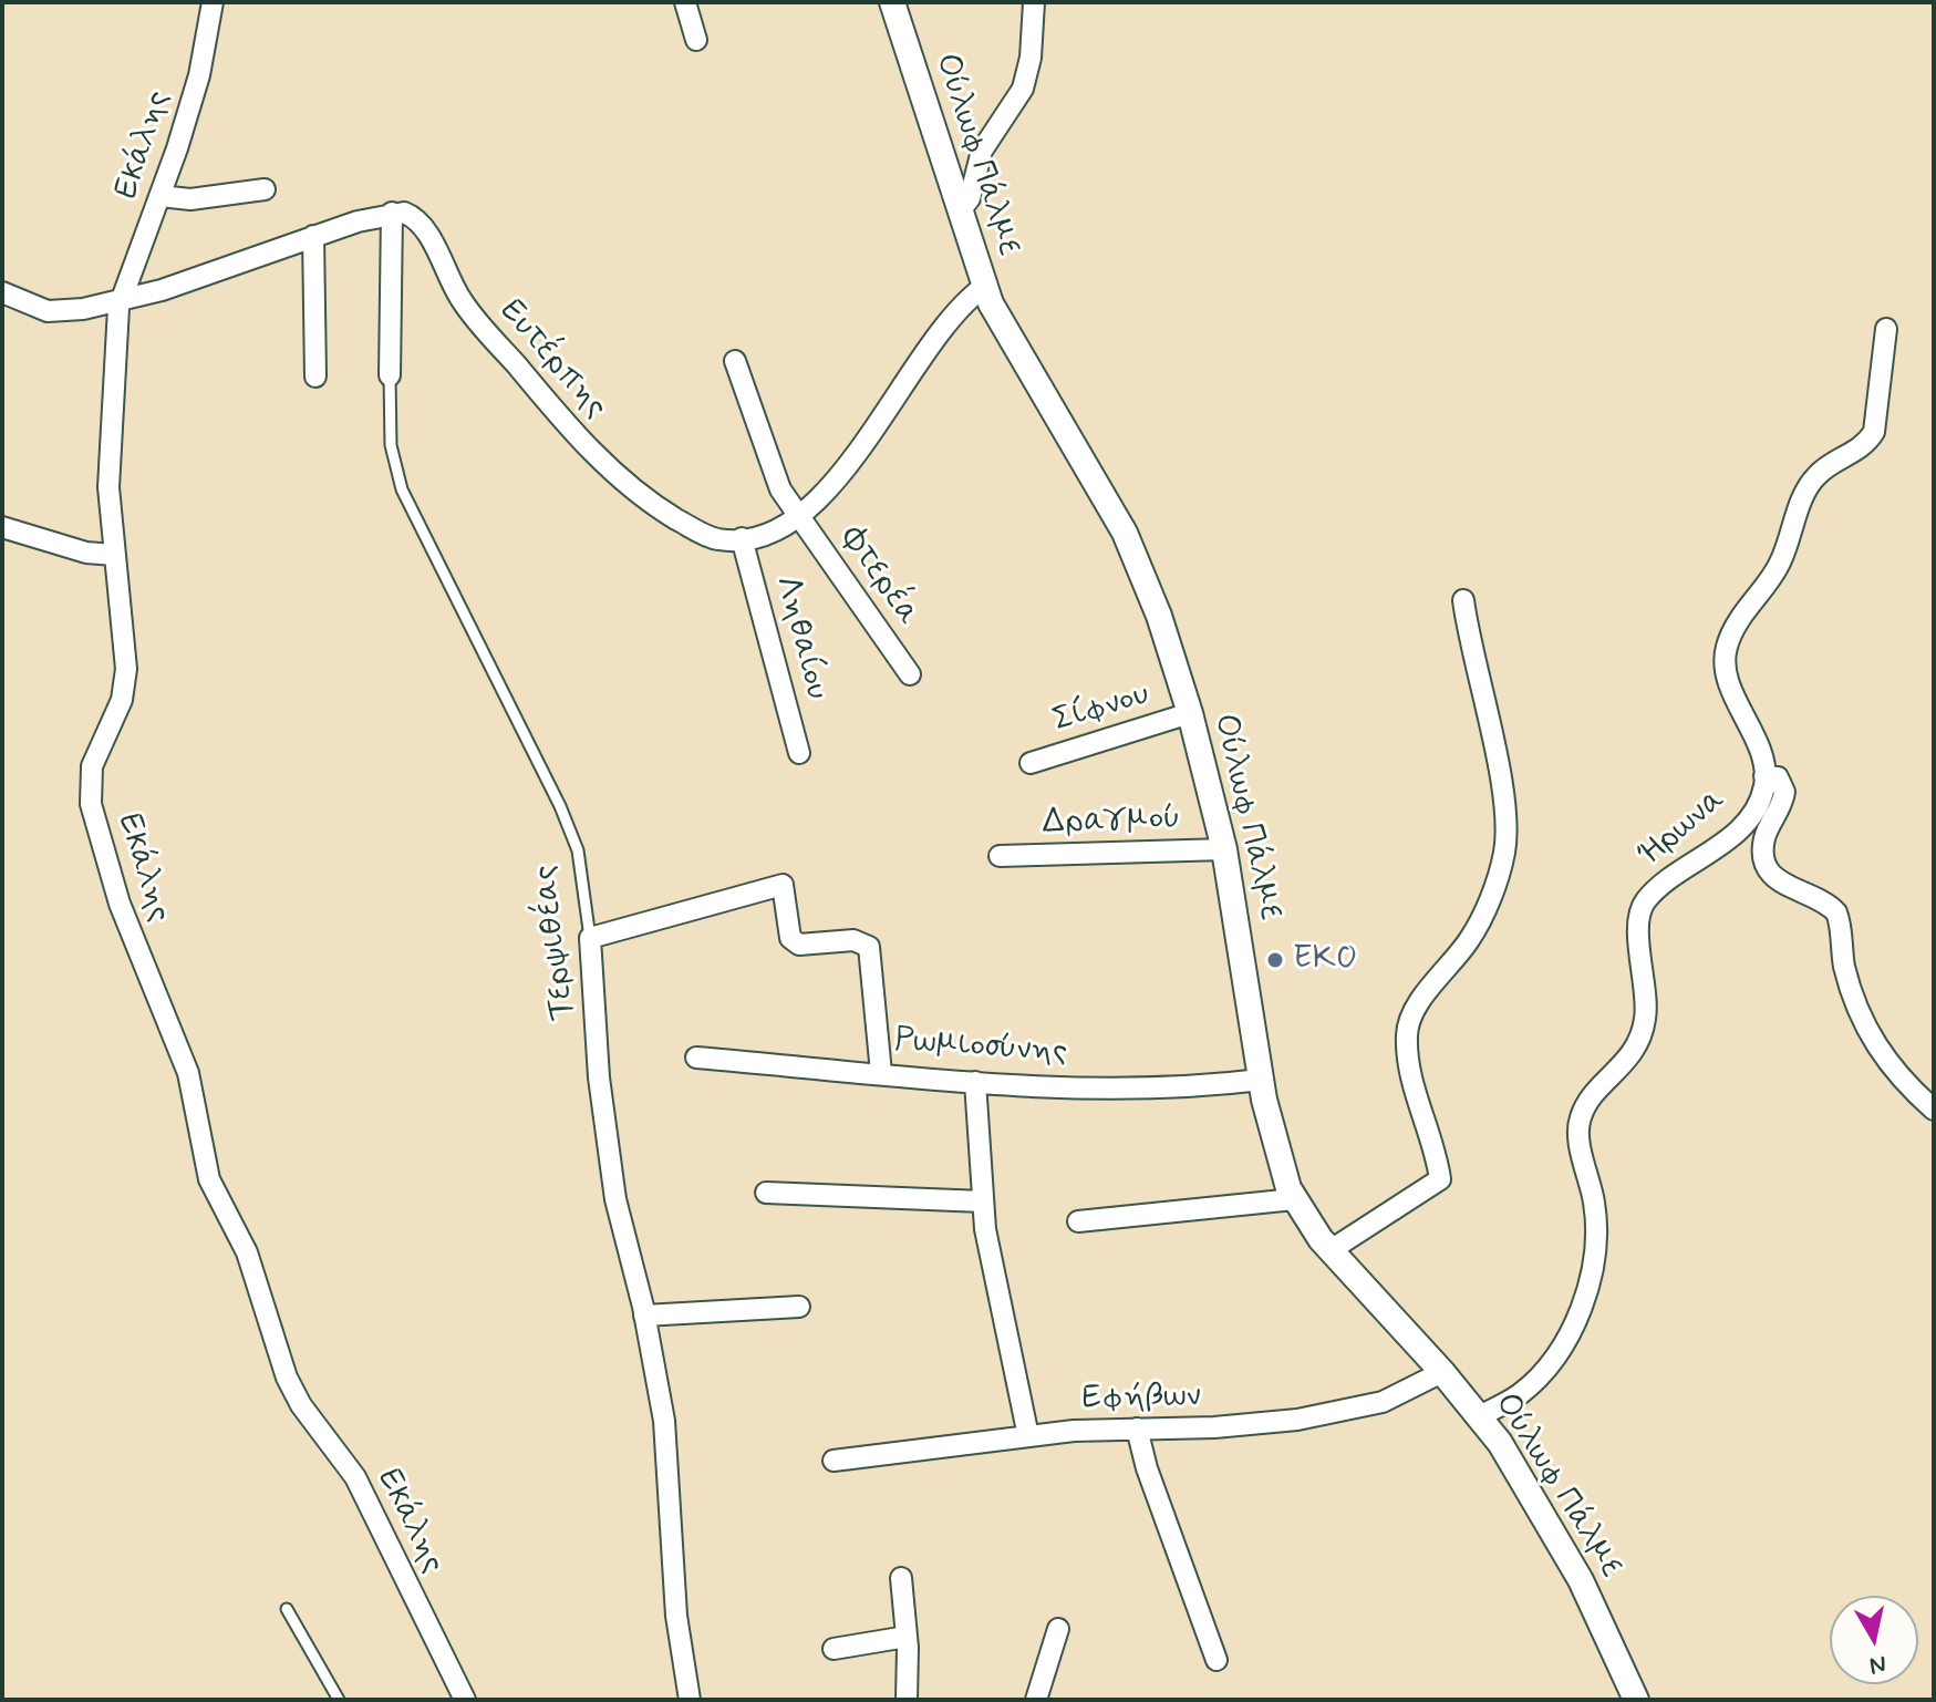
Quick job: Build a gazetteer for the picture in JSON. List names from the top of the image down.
{
  "streets": {
    "street": [
      "Εκάλης",
      "Ούλωφ Πάλμε",
      "Ευτέρπης",
      "Φτερέα",
      "Ληθαίου",
      "Σίφνου",
      "Δραγμού",
      "Ήρωνα",
      "Τερψιθέας",
      "Ρωμιοσύνης",
      "Εφήβων"
    ]
  },
  "crossings": [
    ["Ούλωφ Πάλμε", "Ευτέρπης"],
    ["Ούλωφ Πάλμε", "Σίφνου"],
    ["Ούλωφ Πάλμε", "Δραγμού"],
    ["Ούλωφ Πάλμε", "Ήρωνα"],
    ["Ούλωφ Πάλμε", "Ρωμιοσύνης"],
    ["Ούλωφ Πάλμε", "Εφήβων"],
    ["Ευτέρπης", "Φτερέα"],
    ["Ευτέρπης", "Ληθαίου"],
    ["Ευτέρπης", "Τερψιθέας"]
  ],
  "places": ["EKO"],
  "north": "bottom"
}
